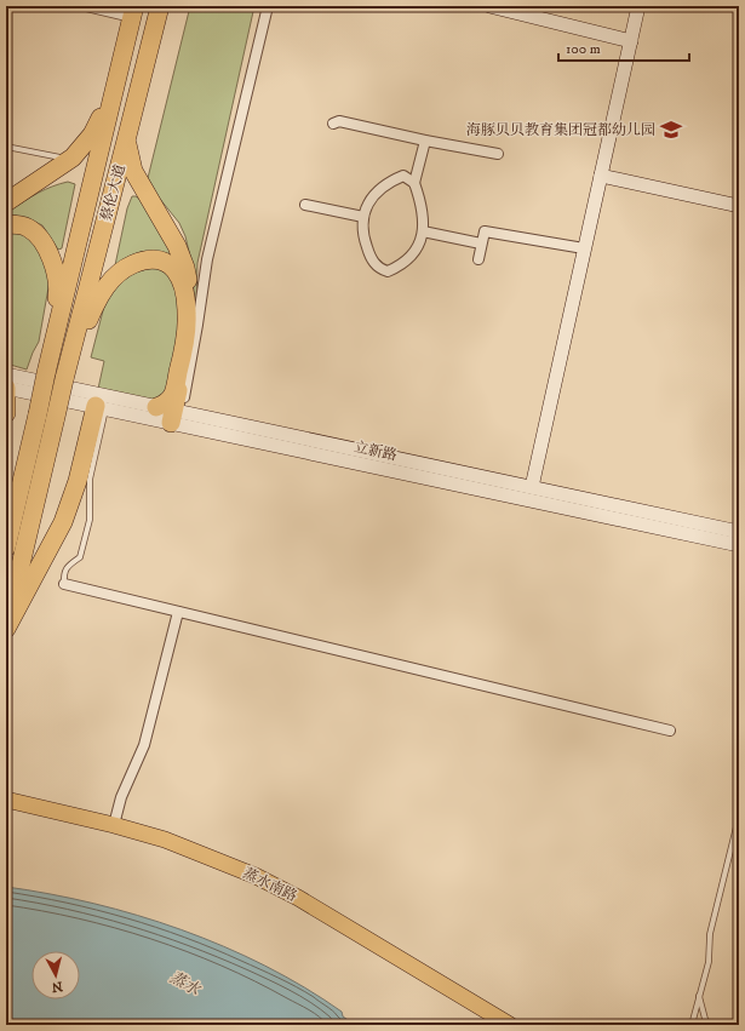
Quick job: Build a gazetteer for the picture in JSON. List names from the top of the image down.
{
  "streets": {
    "highway": ["蔡伦大道"],
    "main road": ["立新路", "蒸水南路"]
  },
  "water": ["蒸水"],
  "places": {
    "school or university": ["海豚贝贝教育集团冠都幼儿园"]
  },
  "scale_bar": "100 m",
  "north": "bottom"
}
